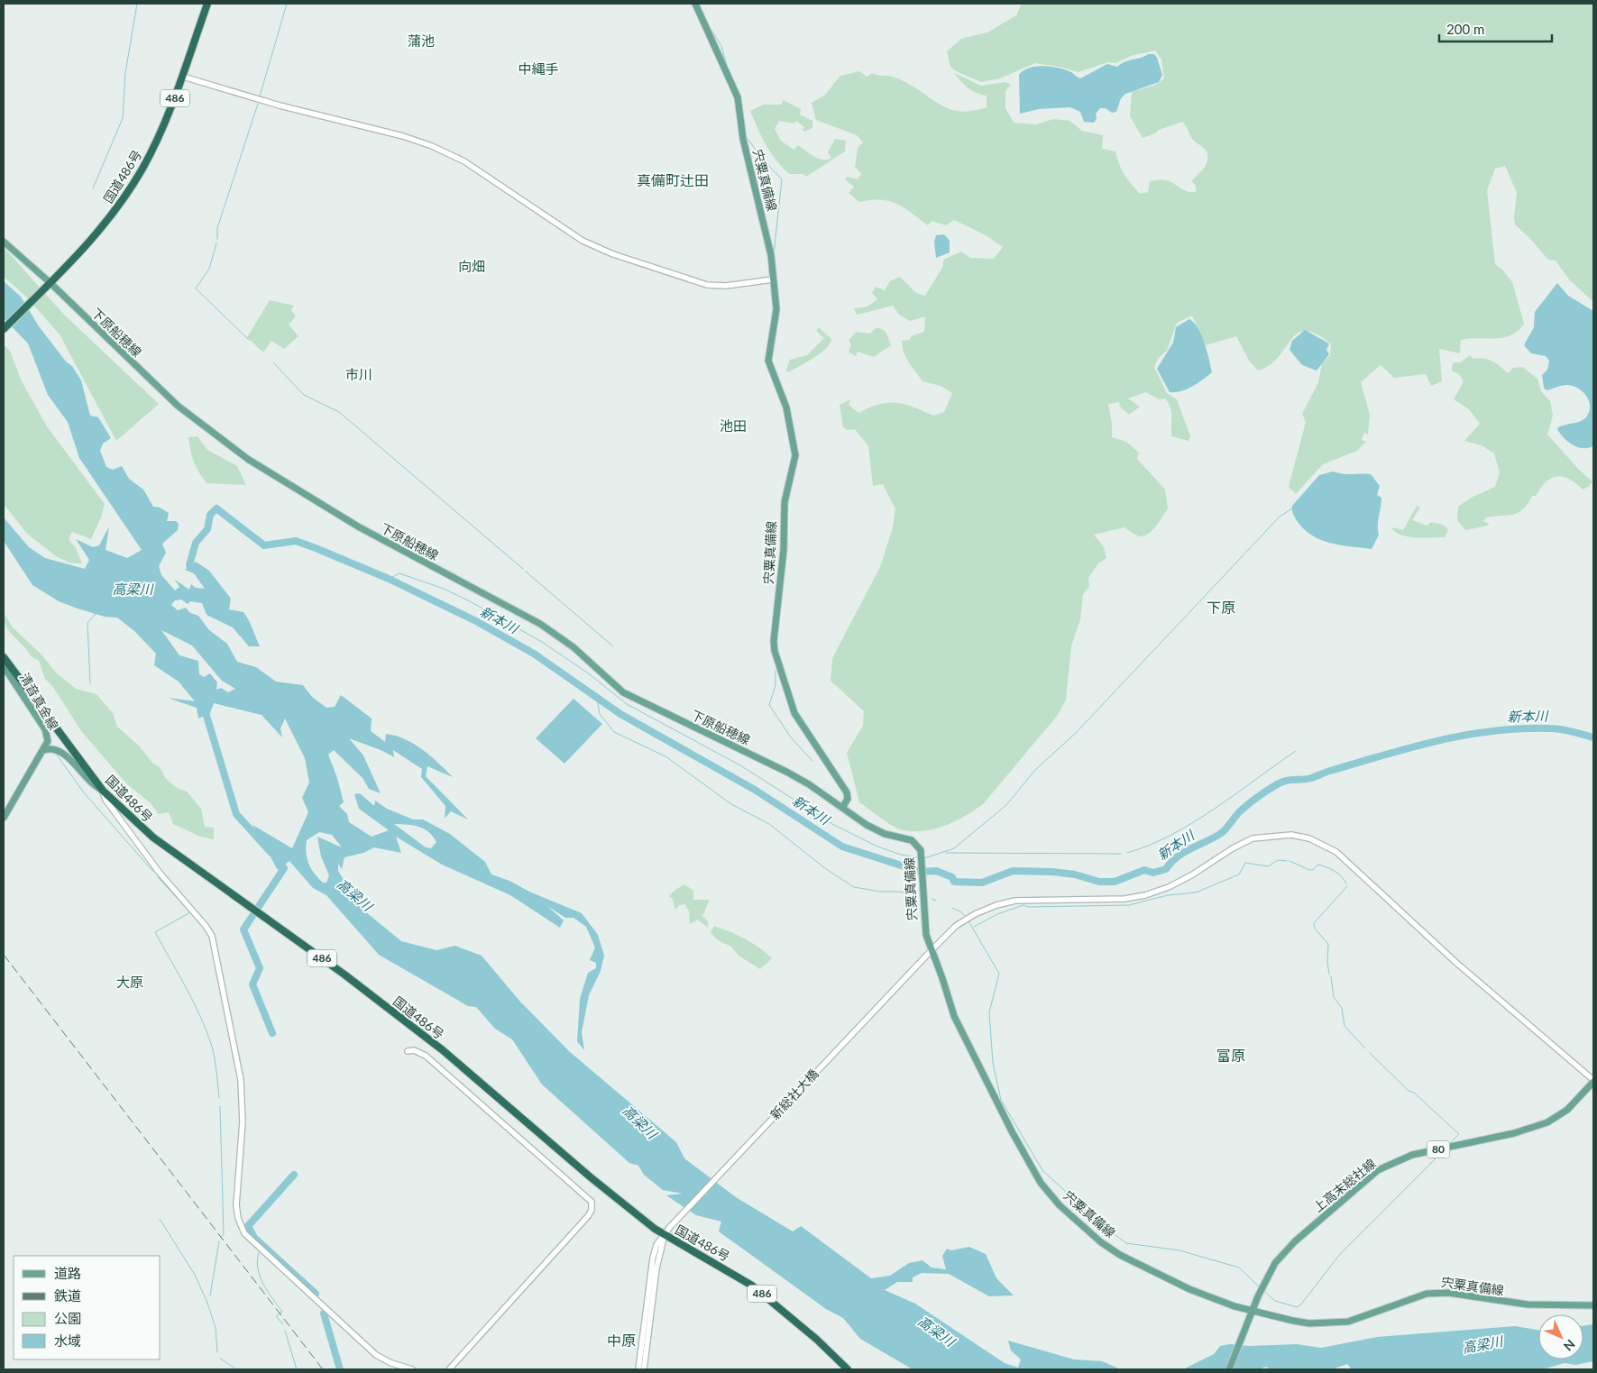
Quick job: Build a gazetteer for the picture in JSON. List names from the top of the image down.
{
  "streets": {
    "highway": ["486", "国道486号"],
    "main road": [
      "宍粟真備線",
      "下原船穂線",
      "清音真金線",
      "80",
      "上高末総社線"
    ],
    "street": ["新総社大橋"]
  },
  "crossings": [
    ["国道486号", "下原船穂線"],
    ["国道486号", "清音真金線"],
    ["国道486号", "新総社大橋"],
    ["宍粟真備線", "下原船穂線"],
    ["宍粟真備線", "新総社大橋"],
    ["宍粟真備線", "上高末総社線"],
    ["新総社大橋", "上高末総社線"]
  ],
  "districts": [
    "蒲池",
    "中縄手",
    "真備町辻田",
    "向畑",
    "市川",
    "池田",
    "下原",
    "大原",
    "富原",
    "中原"
  ],
  "water": ["高梁川", "新本川"],
  "legend": [
    "道路",
    "鉄道",
    "公園",
    "水域"
  ],
  "scale_bar": "200 m",
  "north": "bottom right"
}
